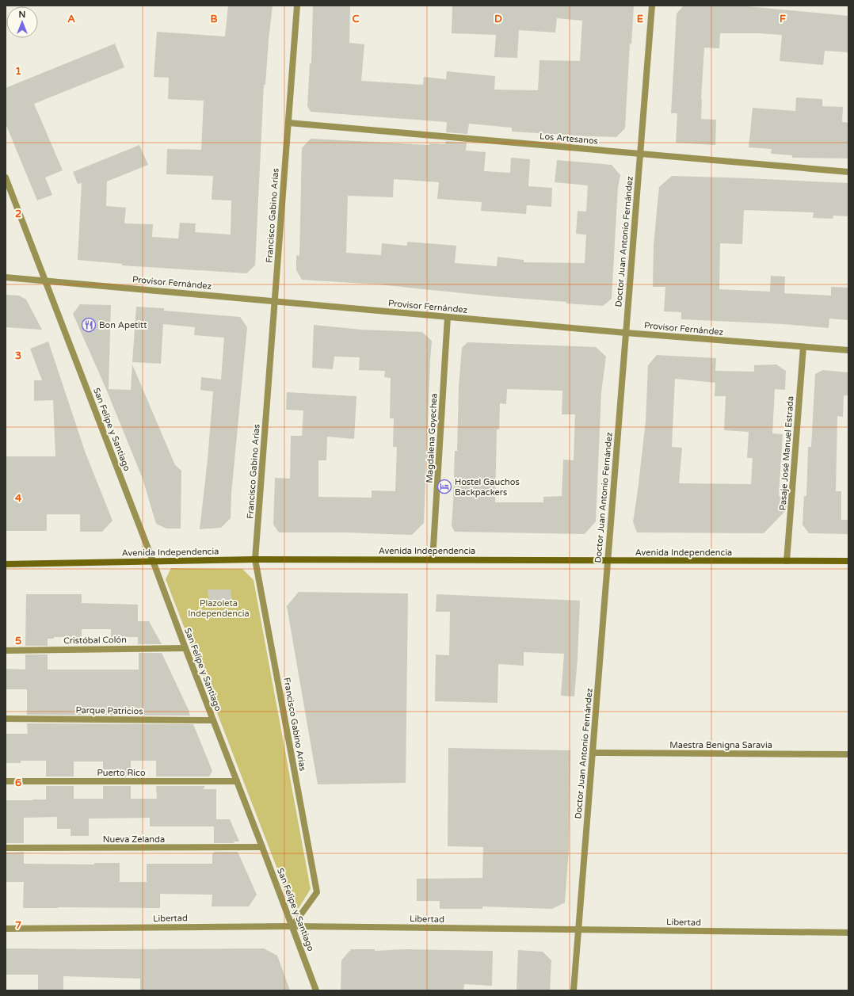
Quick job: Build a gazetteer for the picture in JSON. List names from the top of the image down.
{
  "streets": {
    "main road": ["Avenida Independencia"],
    "street": [
      "Los Artesanos",
      "Francisco Gabino Arias",
      "Doctor Juan Antonio Fernández",
      "Provisor Fernández",
      "San Felipe y Santiago",
      "Magdalena Goyechea",
      "Pasaje José Manuel Estrada",
      "Cristóbal Colón",
      "Parque Patricios",
      "Maestra Benigna Saravia",
      "Puerto Rico",
      "Nueva Zelanda",
      "Libertad"
    ]
  },
  "crossings": [
    ["Los Artesanos", "Francisco Gabino Arias"],
    ["Los Artesanos", "Doctor Juan Antonio Fernández"],
    ["Francisco Gabino Arias", "Provisor Fernández"],
    ["Francisco Gabino Arias", "San Felipe y Santiago"],
    ["Francisco Gabino Arias", "Avenida Independencia"],
    ["Francisco Gabino Arias", "Libertad"],
    ["Doctor Juan Antonio Fernández", "Provisor Fernández"],
    ["Doctor Juan Antonio Fernández", "Avenida Independencia"],
    ["Doctor Juan Antonio Fernández", "Maestra Benigna Saravia"],
    ["Doctor Juan Antonio Fernández", "Libertad"],
    ["Provisor Fernández", "San Felipe y Santiago"],
    ["Provisor Fernández", "Magdalena Goyechea"],
    ["Provisor Fernández", "Pasaje José Manuel Estrada"],
    ["San Felipe y Santiago", "Avenida Independencia"],
    ["San Felipe y Santiago", "Cristóbal Colón"],
    ["San Felipe y Santiago", "Parque Patricios"],
    ["San Felipe y Santiago", "Puerto Rico"],
    ["San Felipe y Santiago", "Nueva Zelanda"],
    ["San Felipe y Santiago", "Libertad"],
    ["Magdalena Goyechea", "Avenida Independencia"],
    ["Pasaje José Manuel Estrada", "Avenida Independencia"]
  ],
  "parks": ["Plazoleta Independencia"],
  "places": {
    "restaurant": ["Bon Apetitt"],
    "hotel": ["Hostel Gauchos Backpackers"]
  },
  "north": "top",
  "grid": {
    "columns": [
      "A",
      "B",
      "C",
      "D",
      "E",
      "F"
    ],
    "rows": [
      "1",
      "2",
      "3",
      "4",
      "5",
      "6",
      "7"
    ]
  }
}
